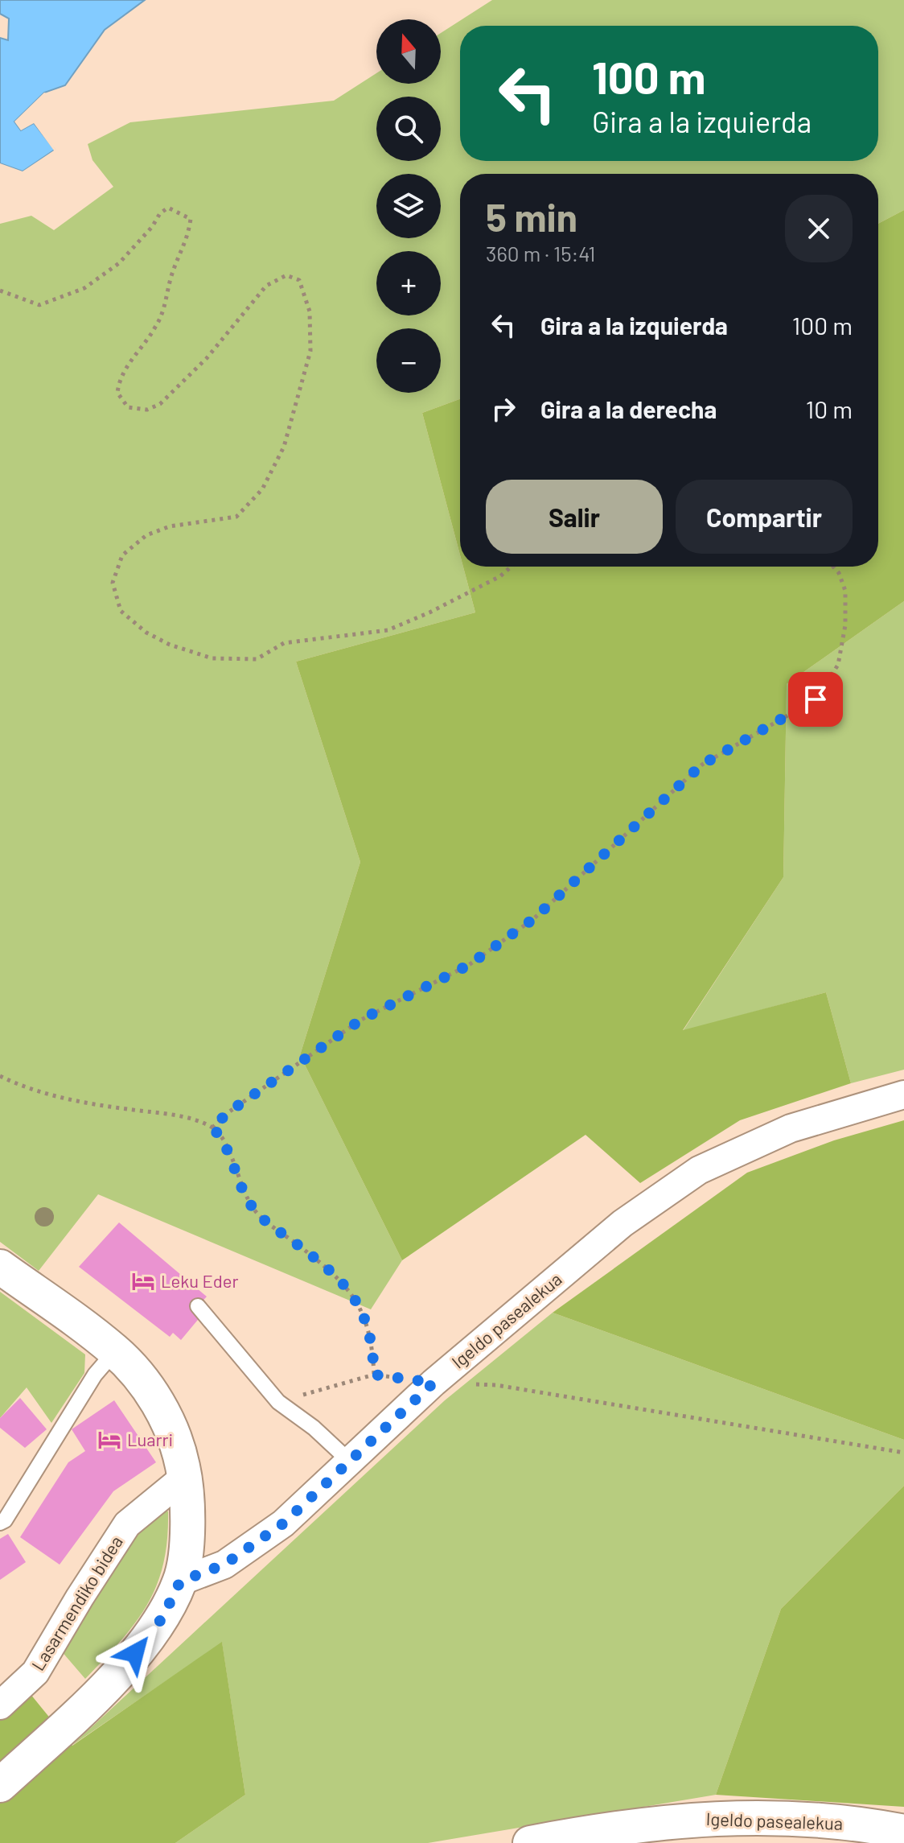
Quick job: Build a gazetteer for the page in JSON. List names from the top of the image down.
{
  "streets": {
    "street": ["Igeldo pasealekua", "Lasarmendiko bidea"]
  },
  "places": {
    "hotel": ["Leku Eder", "Luarri"]
  },
  "north": "top",
  "page": {
    "map_buttons": ["+", "−"],
    "turn": ["100 m", "Gira a la izquierda"],
    "heading": ["5 min", "360 m · 15:41"],
    "list": [
      {
        "name": "Gira a la izquierda",
        "value": "100 m"
      },
      {
        "name": "Gira a la derecha",
        "value": "10 m"
      }
    ],
    "buttons": ["Salir", "Compartir"]
  }
}
